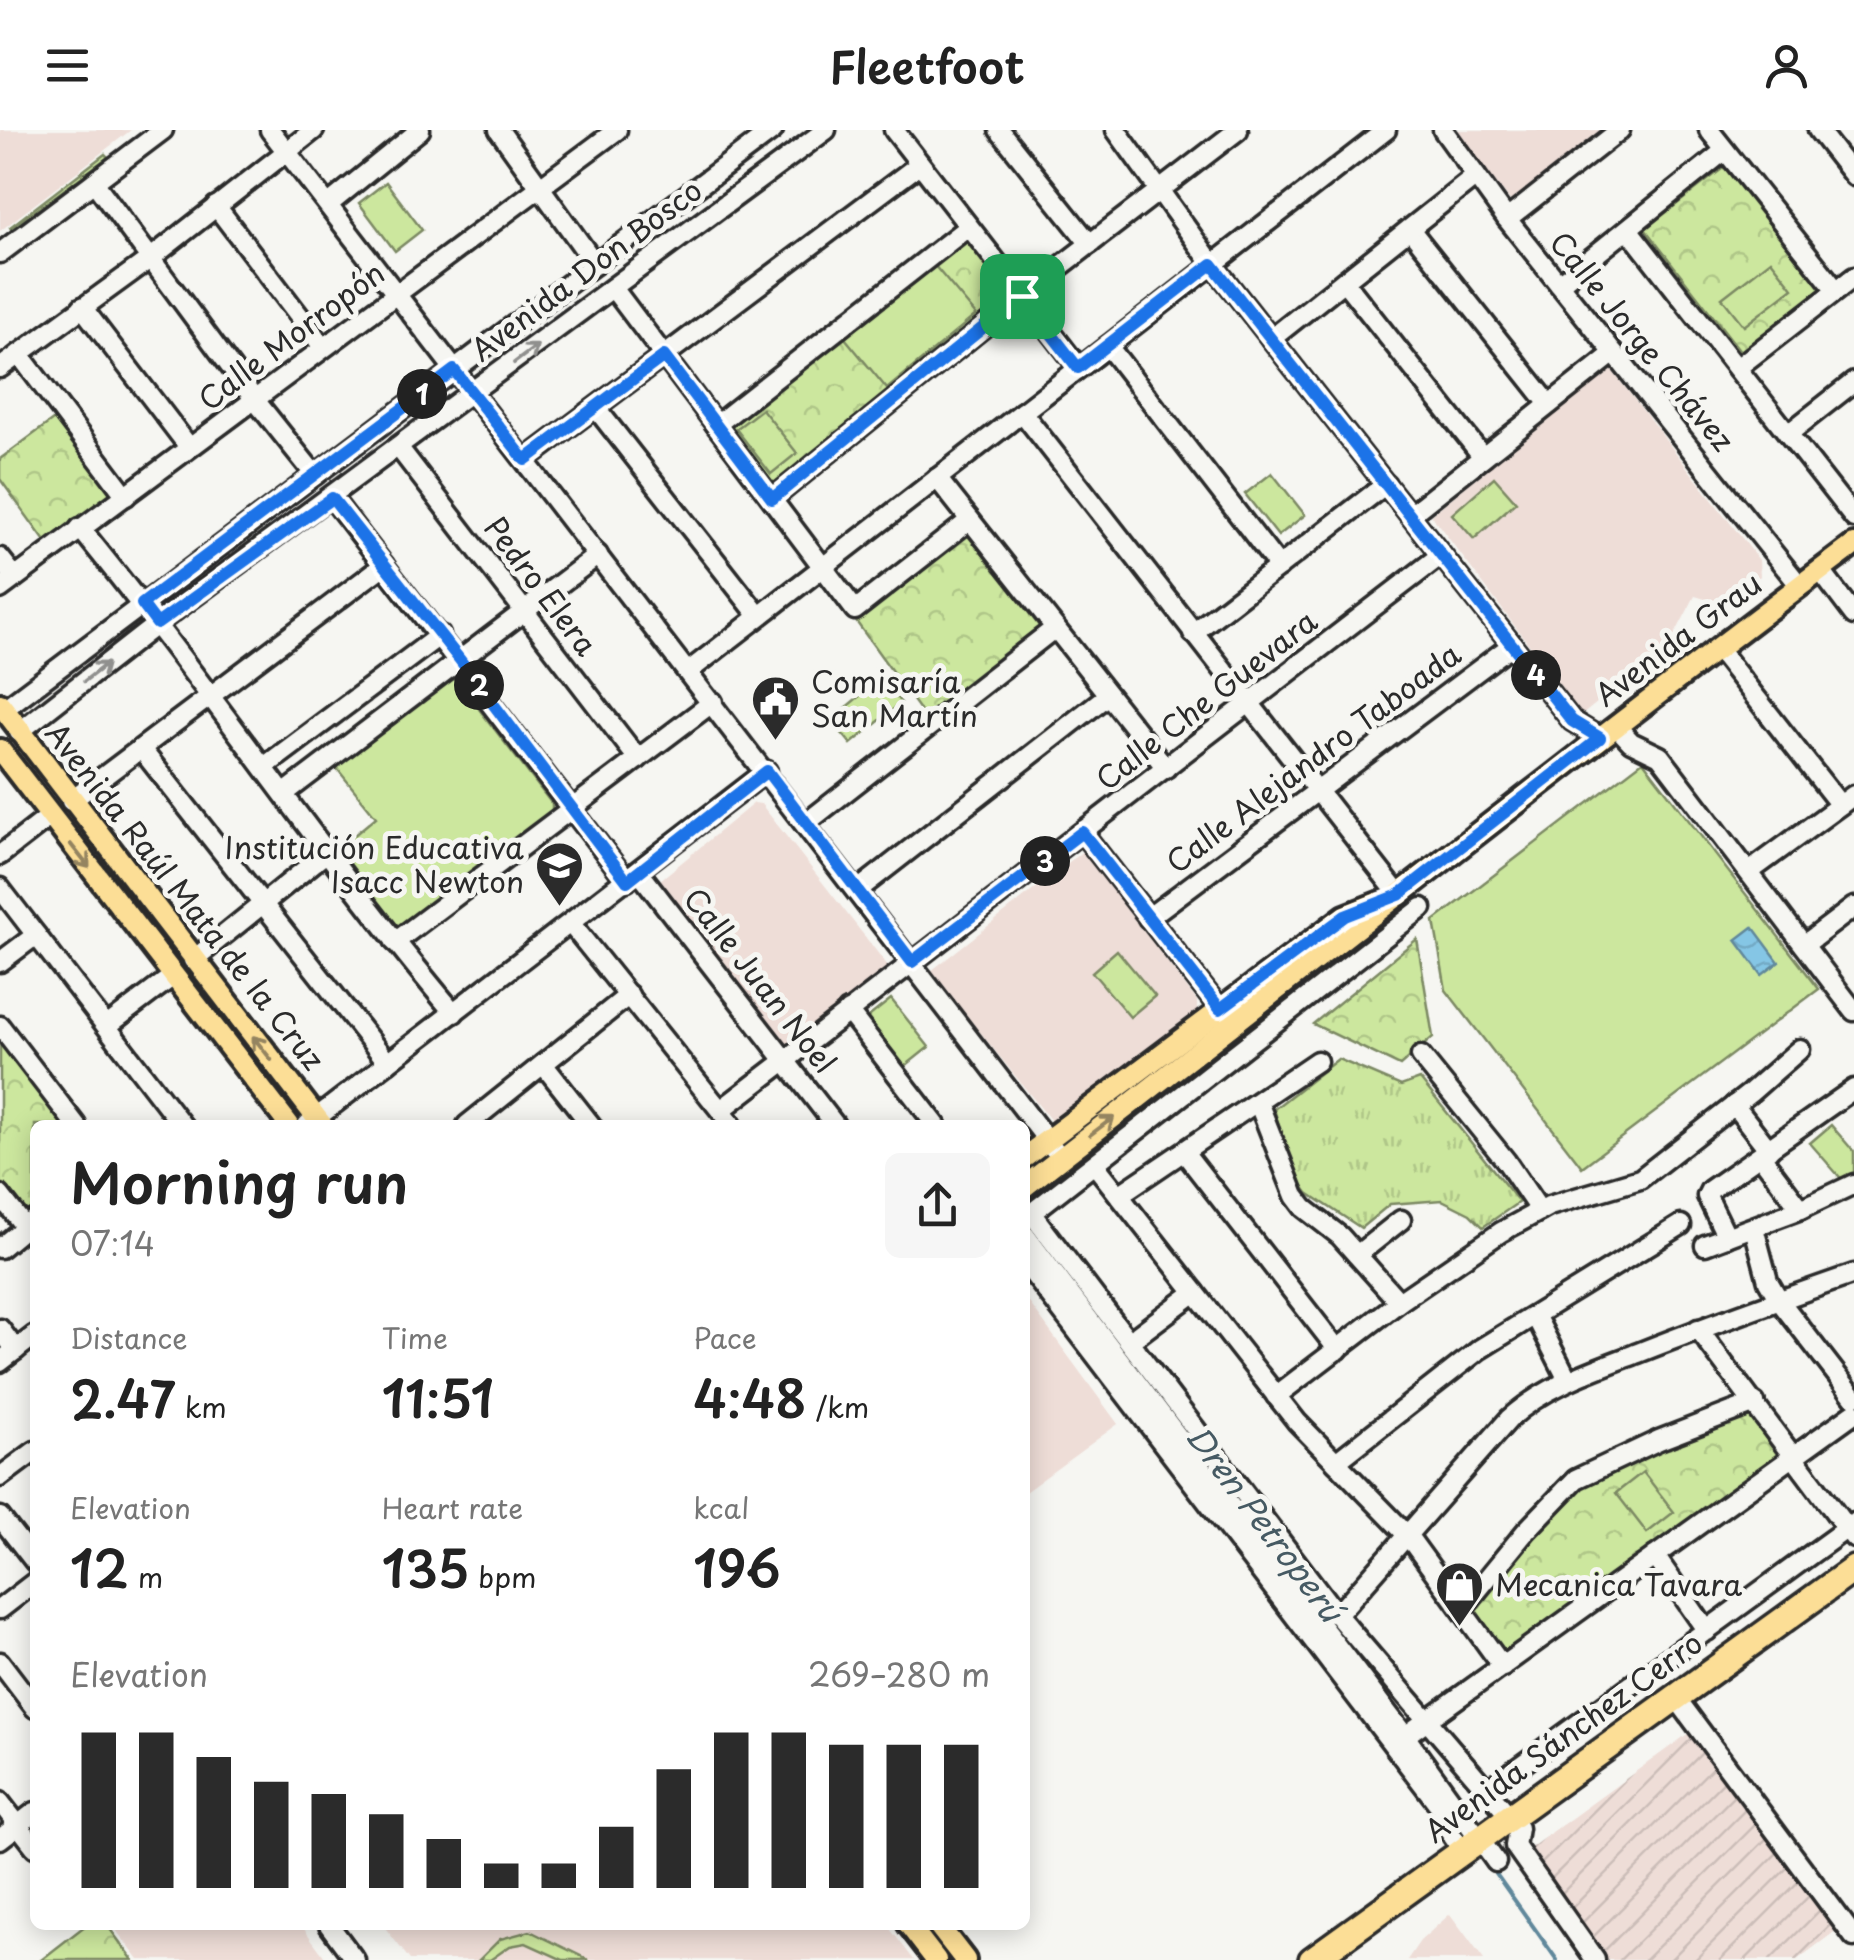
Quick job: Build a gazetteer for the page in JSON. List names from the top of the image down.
{
  "streets": {
    "highway": ["Avenida Sánchez Cerro"],
    "main road": ["Avenida Don Bosco", "Avenida Grau", "Avenida Raúl Mata de la Cruz"],
    "street": [
      "Calle Morropón",
      "Calle Jorge Chávez",
      "Pedro Elera",
      "Calle Che Guevara",
      "Calle Alejandro Taboada",
      "Calle Juan Noel"
    ]
  },
  "crossings": [
    ["Avenida Don Bosco", "Pedro Elera"],
    ["Avenida Don Bosco", "Avenida Raúl Mata de la Cruz"],
    ["Avenida Don Bosco", "Calle Juan Noel"],
    ["Calle Jorge Chávez", "Avenida Grau"],
    ["Calle Che Guevara", "Calle Juan Noel"]
  ],
  "water": ["Dren Petroperú"],
  "places": {
    "public building": ["Comisaría San Martín"],
    "school or university": ["Institución Educativa Isacc Newton"],
    "shop": ["Mecanica Tavara"]
  },
  "page": {
    "header": "Fleetfoot",
    "pins": [
      "1",
      "4",
      "2",
      "3"
    ],
    "heading": ["Morning run", "07:14"],
    "stats": [
      ["Distance", "2.47 km"],
      ["Time", "11:51"],
      ["Pace", "4:48 /km"],
      ["Elevation", "12 m"],
      ["Heart rate", "135 bpm"],
      ["kcal", "196"]
    ],
    "chart": ["Elevation", "269–280 m"]
  }
}
